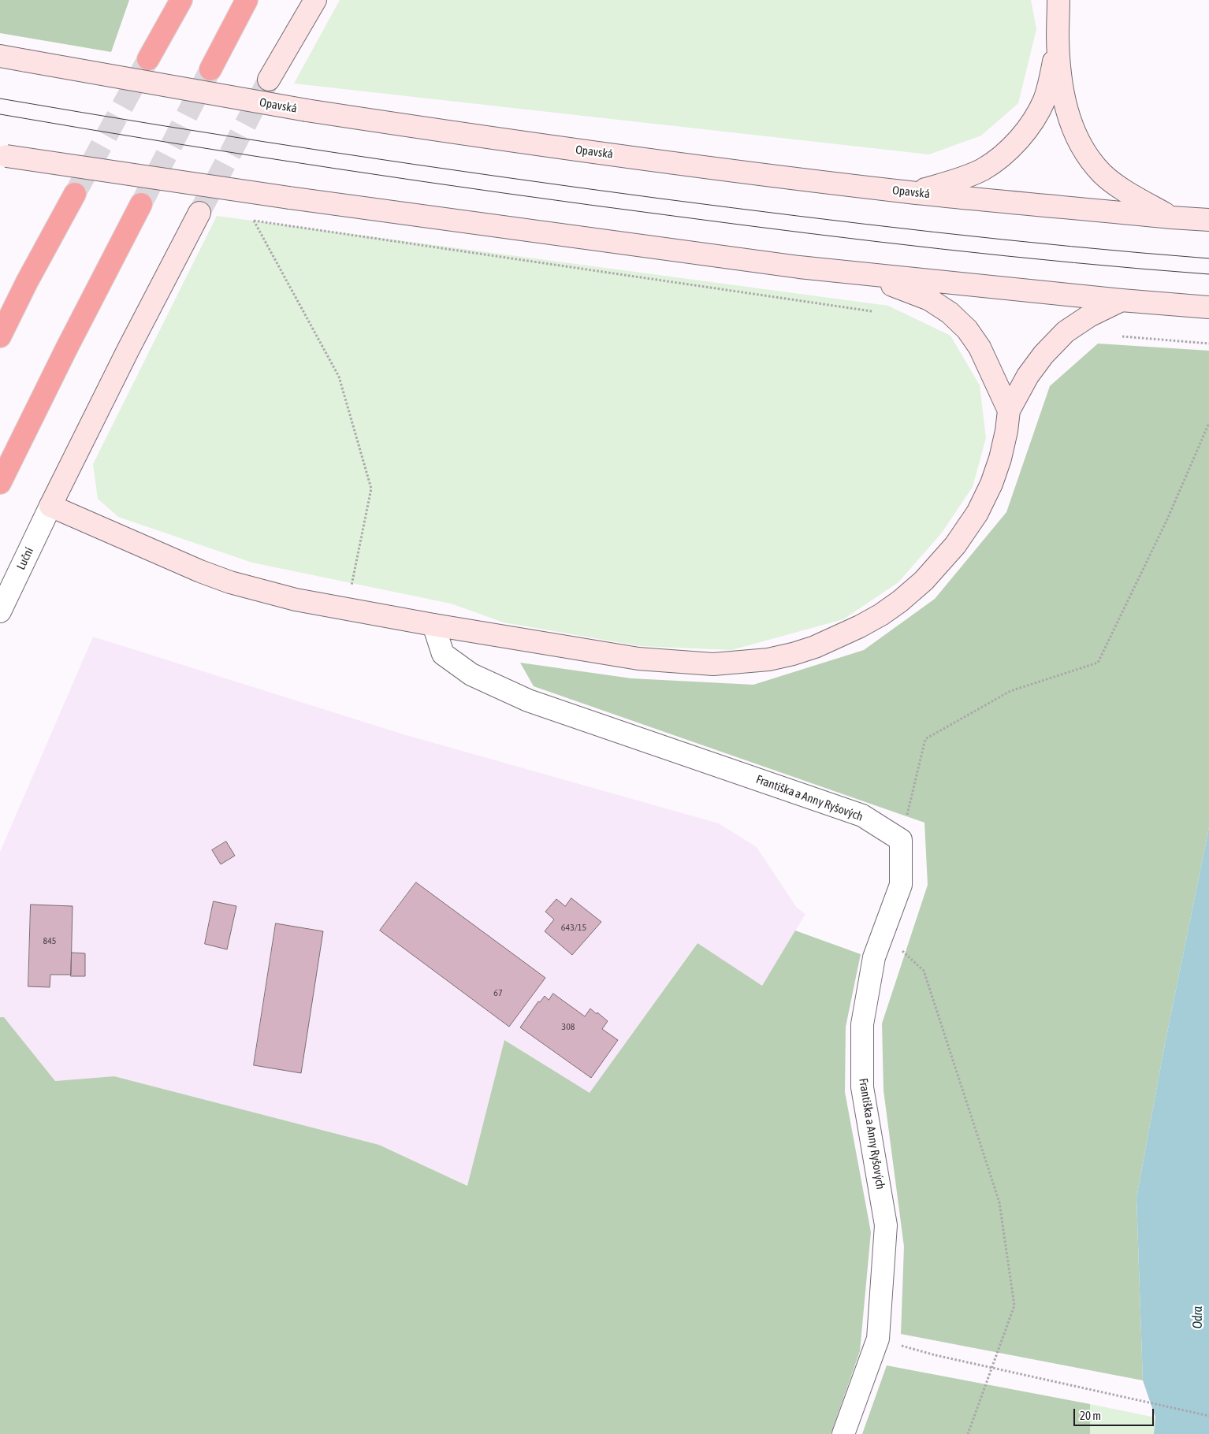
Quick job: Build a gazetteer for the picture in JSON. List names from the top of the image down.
{
  "streets": {
    "main road": ["Opavská"],
    "street": ["Luční", "Františka a Anny Ryšových"]
  },
  "water": ["Odra"],
  "house_numbers": [
    "643/15",
    "845",
    "67",
    "308"
  ],
  "scale_bar": "20 m"
}
